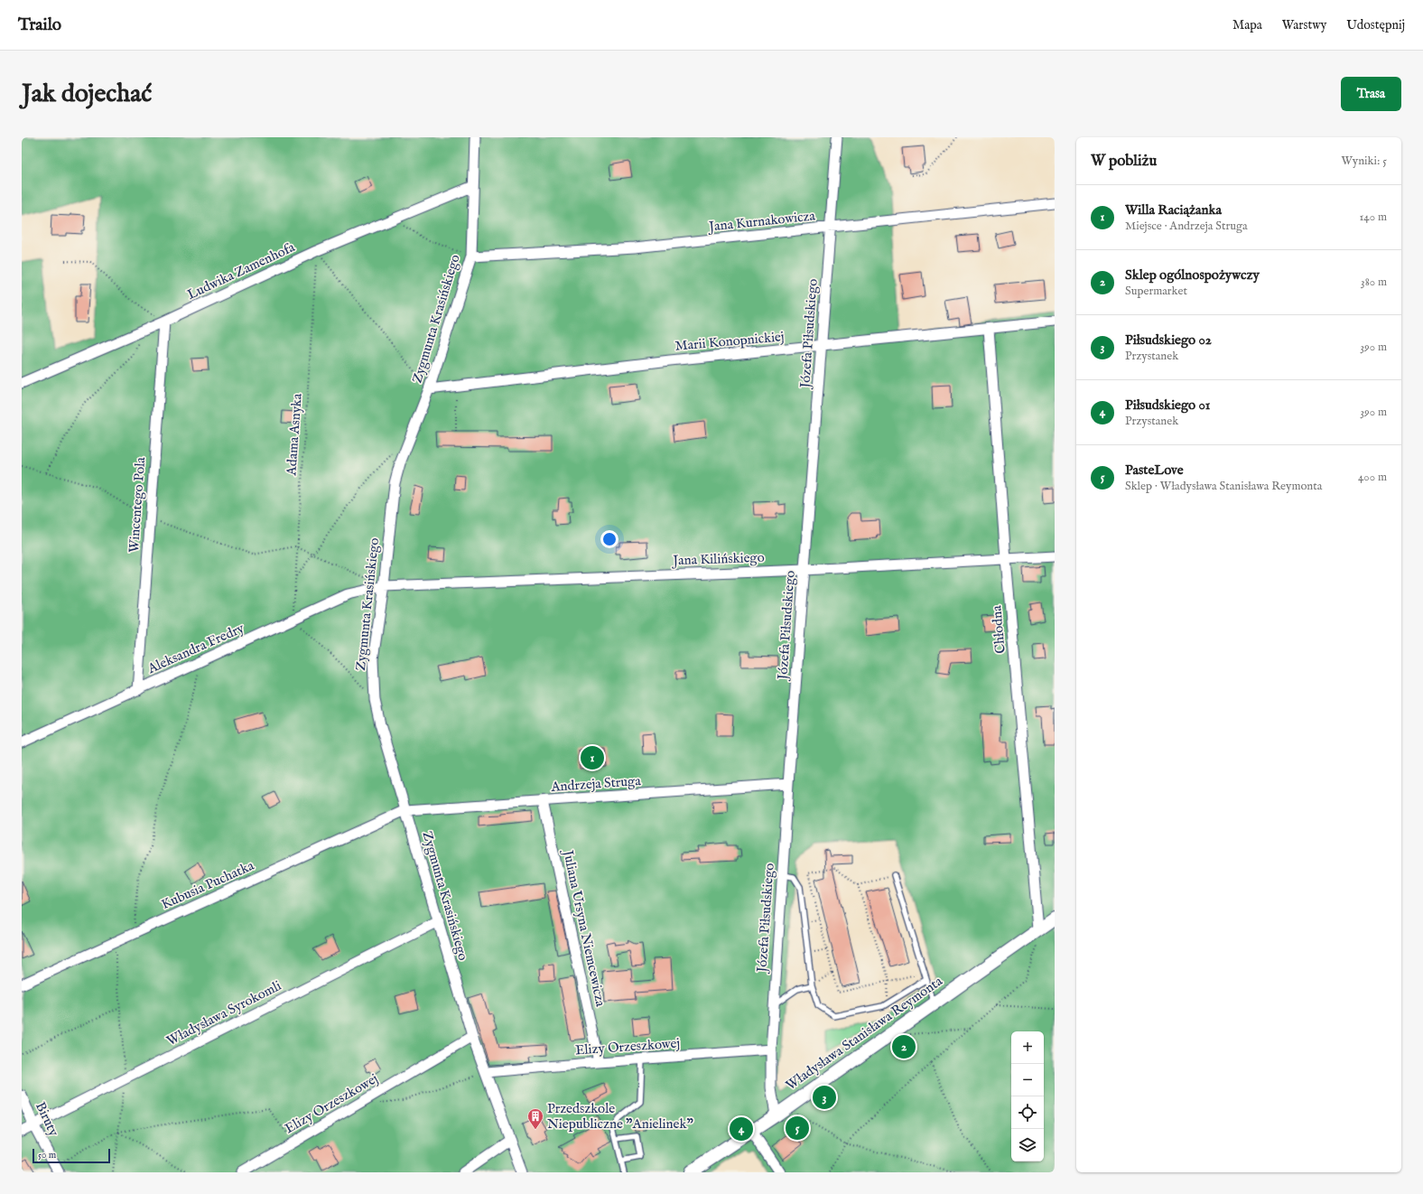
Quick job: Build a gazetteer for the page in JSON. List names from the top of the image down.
{
  "streets": {
    "street": [
      "Jana Kurnakowicza",
      "Ludwika Zamenhofa",
      "Zygmunta Krasińskiego",
      "Józefa Piłsudskiego",
      "Marii Konopnickiej",
      "Wincentego Pola",
      "Jana Kilińskiego",
      "Chłodna",
      "Aleksandra Fredry",
      "Andrzeja Struga",
      "Kubusia Puchatka",
      "Juliana Ursyna Niemcewicza",
      "Władysława Syrokomli",
      "Władysława Stanisława Reymonta",
      "Elizy Orzeszkowej",
      "Biruty"
    ],
    "path": ["Adama Asnyka"]
  },
  "crossings": [
    ["Jana Kurnakowicza", "Zygmunta Krasińskiego"],
    ["Jana Kurnakowicza", "Józefa Piłsudskiego"],
    ["Ludwika Zamenhofa", "Zygmunta Krasińskiego"],
    ["Ludwika Zamenhofa", "Adama Asnyka"],
    ["Ludwika Zamenhofa", "Wincentego Pola"],
    ["Zygmunta Krasińskiego", "Marii Konopnickiej"],
    ["Zygmunta Krasińskiego", "Jana Kilińskiego"],
    ["Zygmunta Krasińskiego", "Aleksandra Fredry"],
    ["Zygmunta Krasińskiego", "Andrzeja Struga"],
    ["Zygmunta Krasińskiego", "Kubusia Puchatka"],
    ["Zygmunta Krasińskiego", "Władysława Syrokomli"],
    ["Zygmunta Krasińskiego", "Elizy Orzeszkowej"],
    ["Józefa Piłsudskiego", "Marii Konopnickiej"],
    ["Józefa Piłsudskiego", "Jana Kilińskiego"],
    ["Józefa Piłsudskiego", "Andrzeja Struga"],
    ["Józefa Piłsudskiego", "Władysława Stanisława Reymonta"],
    ["Józefa Piłsudskiego", "Elizy Orzeszkowej"],
    ["Marii Konopnickiej", "Chłodna"],
    ["Adama Asnyka", "Aleksandra Fredry"],
    ["Wincentego Pola", "Aleksandra Fredry"],
    ["Jana Kilińskiego", "Chłodna"],
    ["Jana Kilińskiego", "Aleksandra Fredry"],
    ["Chłodna", "Władysława Stanisława Reymonta"],
    ["Andrzeja Struga", "Kubusia Puchatka"],
    ["Andrzeja Struga", "Juliana Ursyna Niemcewicza"],
    ["Juliana Ursyna Niemcewicza", "Elizy Orzeszkowej"],
    ["Władysława Syrokomli", "Biruty"]
  ],
  "places": {
    "building": ["Przedszkole Niepubliczne \"Anielinek\""]
  },
  "scale_bar": "50 m",
  "page": {
    "header": "Trailo",
    "nav": ["Mapa", "Warstwy", "Udostępnij"],
    "buttons": "Trasa",
    "title": "Jak dojechać",
    "heading": ["W pobliżu", "Wyniki: 5"],
    "list": [
      {
        "mark": "1",
        "name": "Willa Raciążanka",
        "note": "Miejsce · Andrzeja Struga",
        "value": "140 m"
      },
      {
        "mark": "2",
        "name": "Sklep ogólnospożywczy",
        "note": "Supermarket",
        "value": "380 m"
      },
      {
        "mark": "3",
        "name": "Piłsudskiego 02",
        "note": "Przystanek",
        "value": "390 m"
      },
      {
        "mark": "4",
        "name": "Piłsudskiego 01",
        "note": "Przystanek",
        "value": "390 m"
      },
      {
        "mark": "5",
        "name": "PasteLove",
        "note": "Sklep · Władysława Stanisława Reymonta",
        "value": "400 m"
      }
    ],
    "pins": [
      "1",
      "2",
      "3",
      "5",
      "4"
    ],
    "map_buttons": ["+", "−"],
    "scale": "50 m"
  }
}
